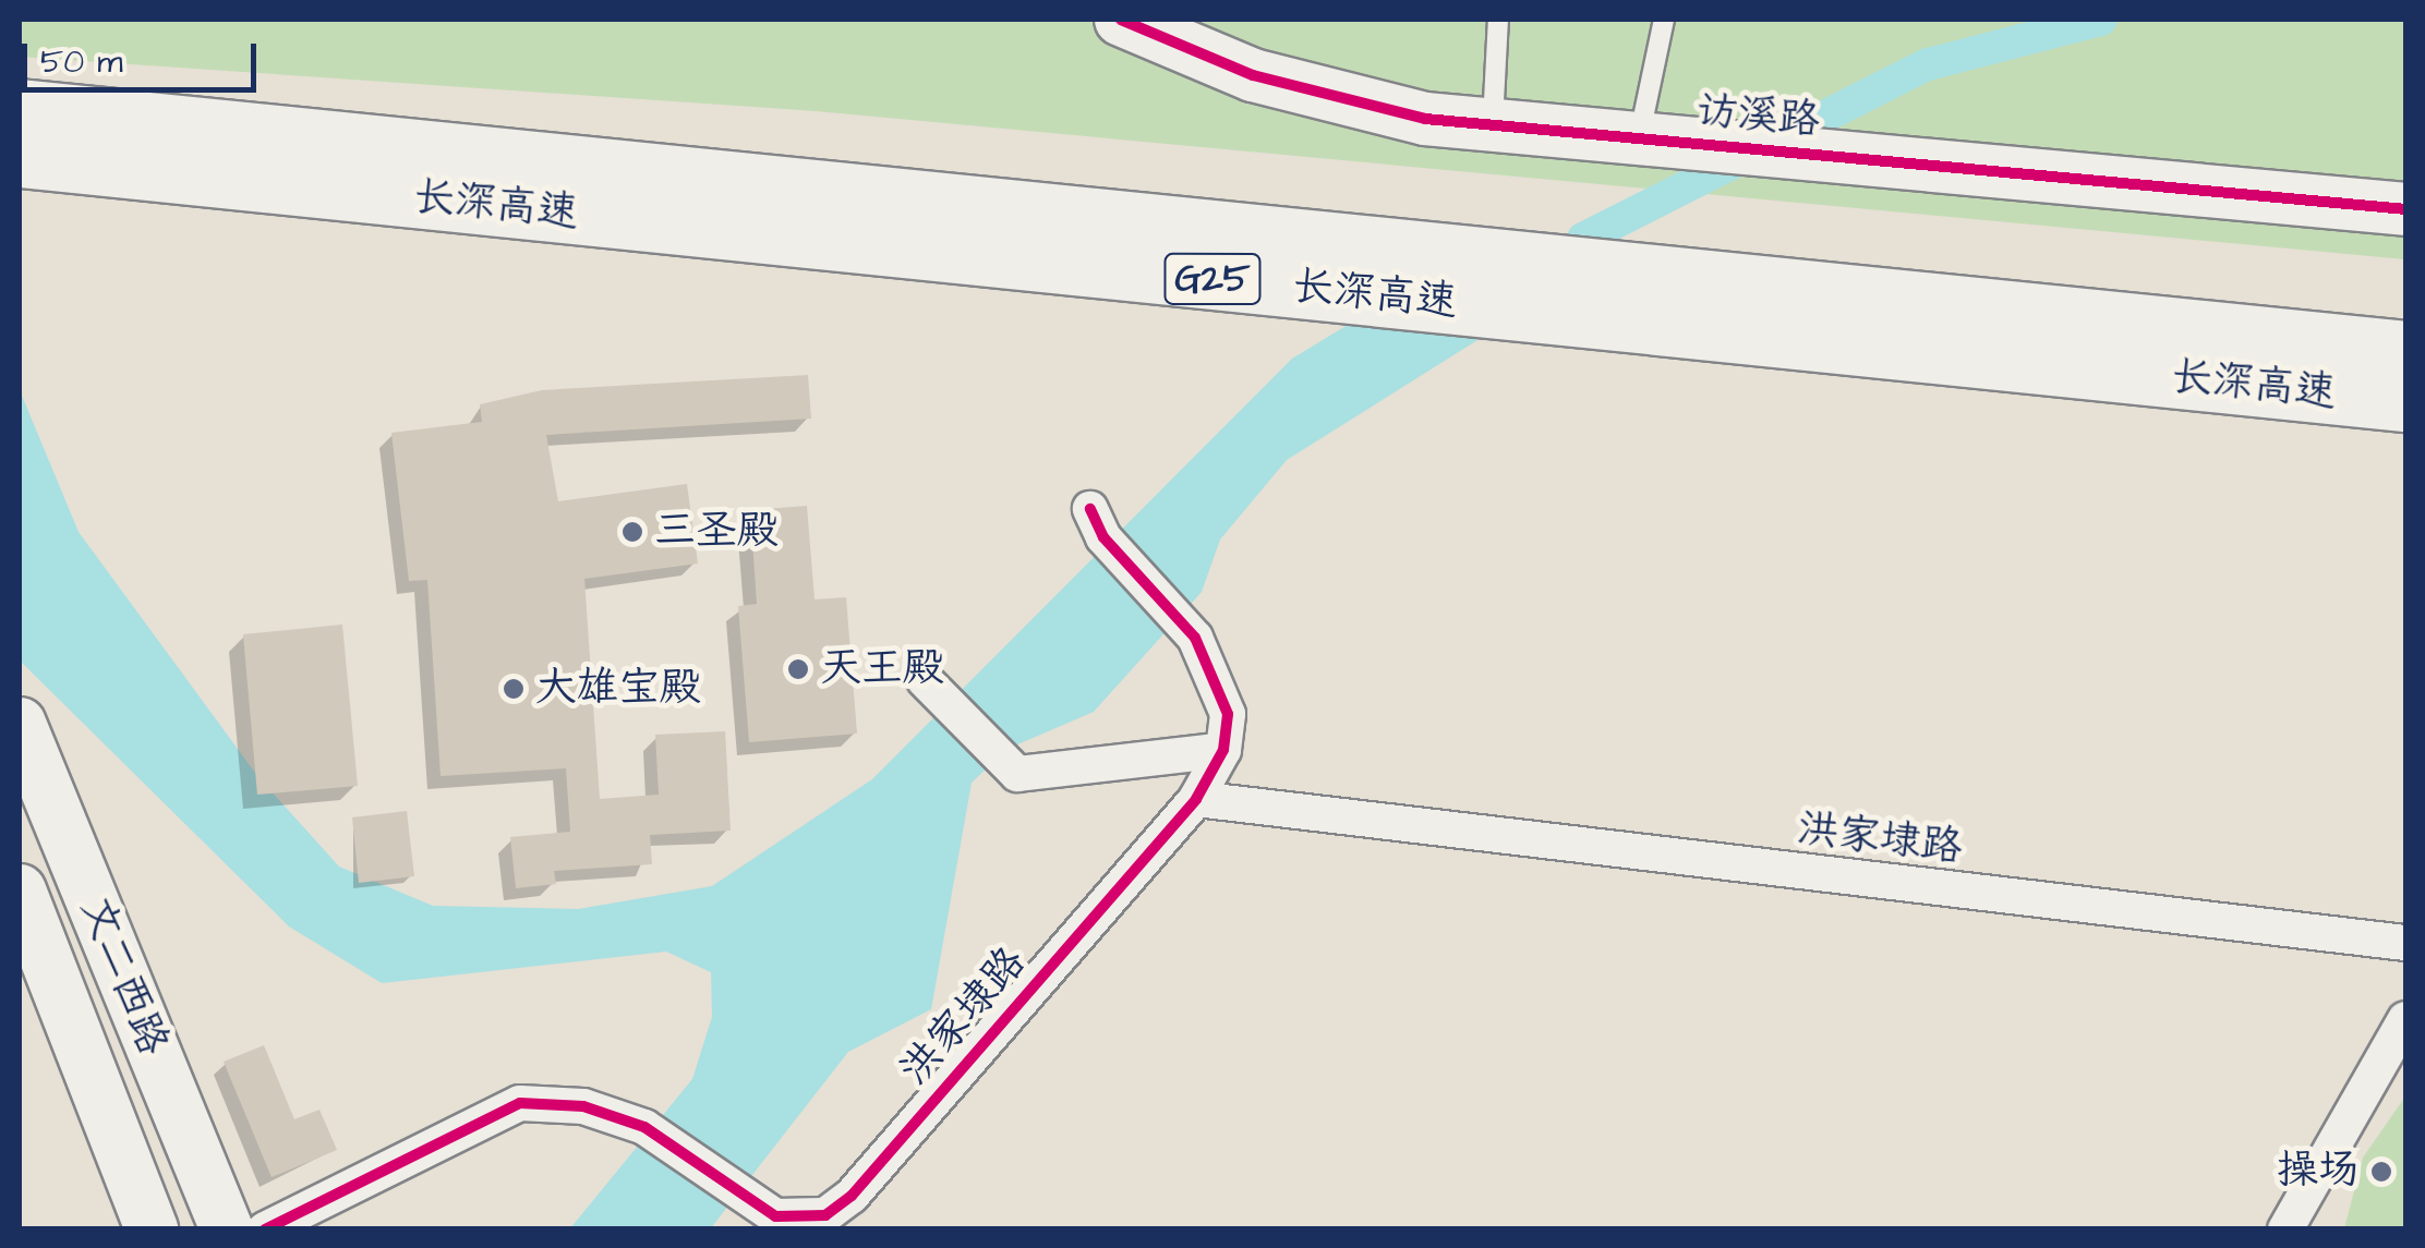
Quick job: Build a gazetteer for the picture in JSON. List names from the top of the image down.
{
  "streets": {
    "highway": ["长深高速", "G25"],
    "street": ["访溪路", "洪家埭路", "文二西路"]
  },
  "places": [
    "三圣殿",
    "天王殿",
    "大雄宝殿",
    "操场"
  ],
  "scale_bar": "50 m"
}
